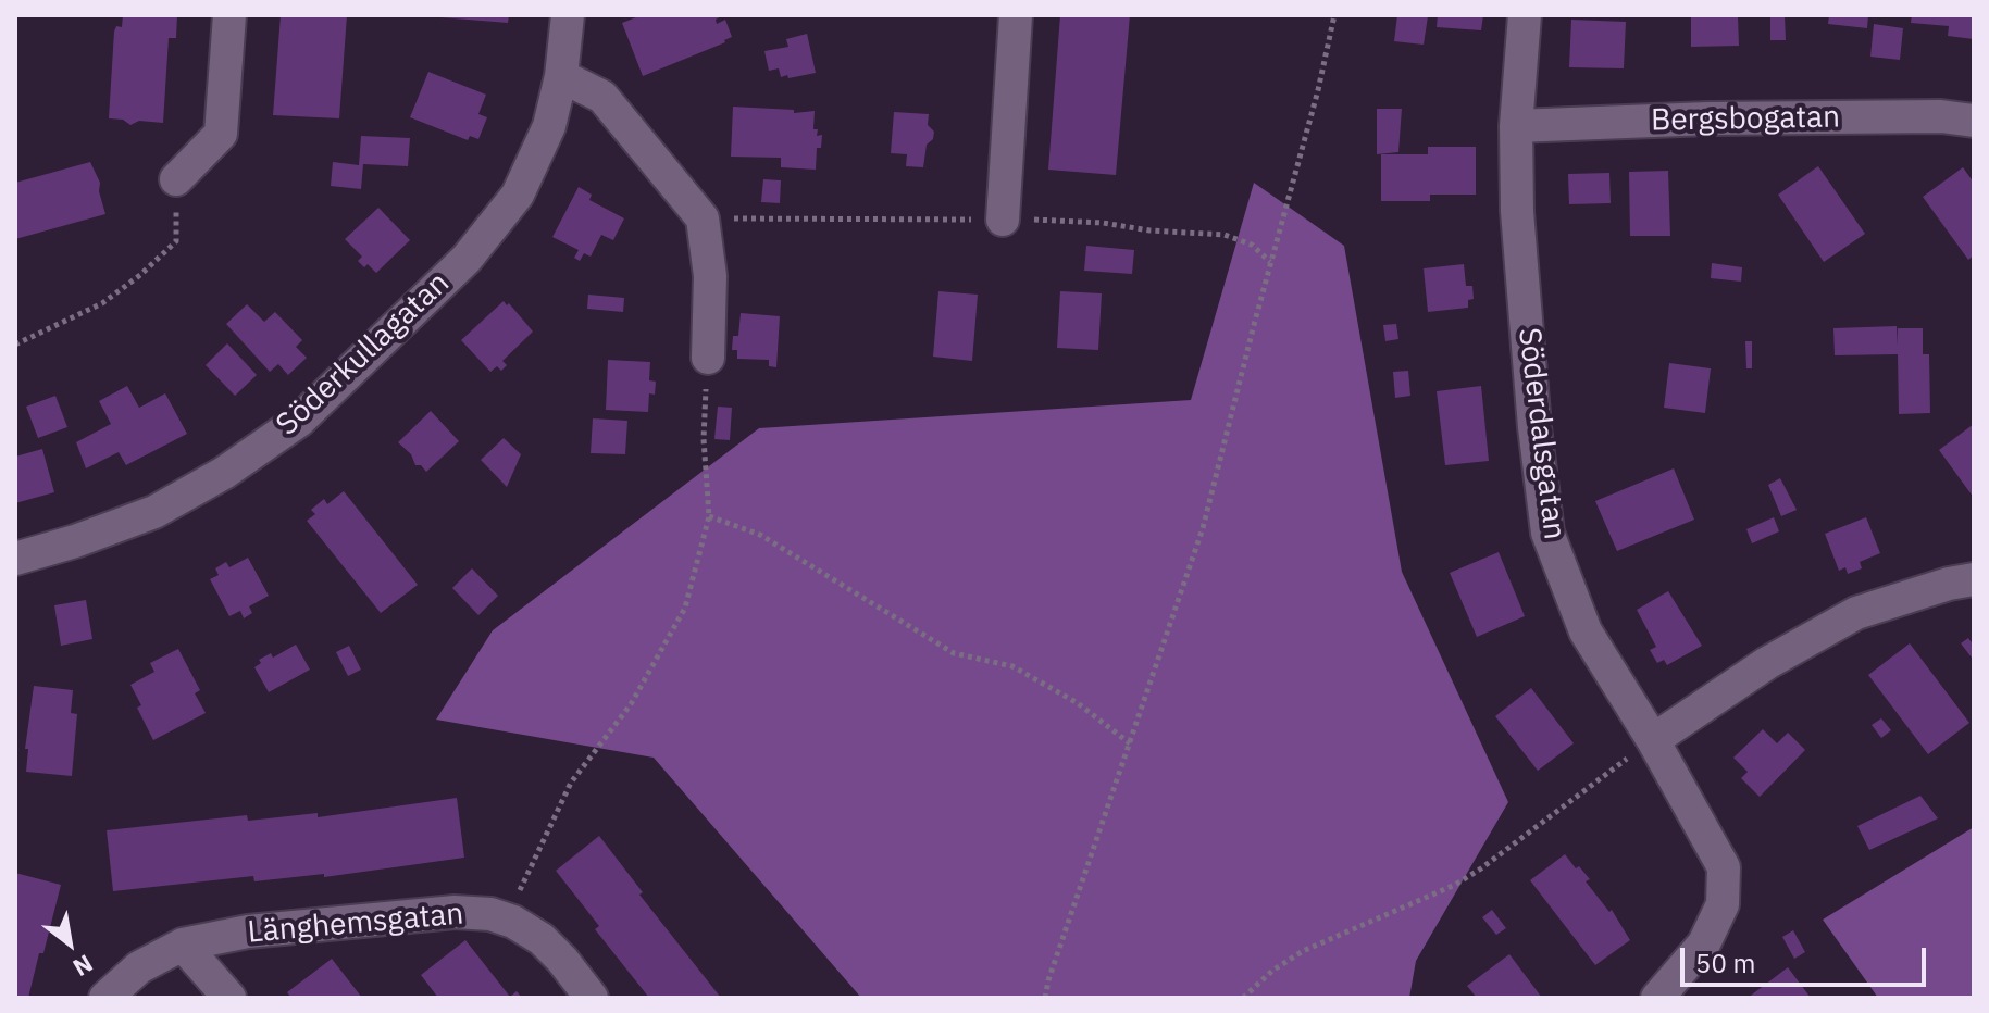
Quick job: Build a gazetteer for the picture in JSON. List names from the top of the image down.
{
  "streets": {
    "street": [
      "Bergsbogatan",
      "Söderkullagatan",
      "Söderdalsgatan",
      "Länghemsgatan"
    ]
  },
  "crossings": [
    ["Bergsbogatan", "Söderdalsgatan"]
  ],
  "scale_bar": "50 m",
  "north": "bottom right"
}
